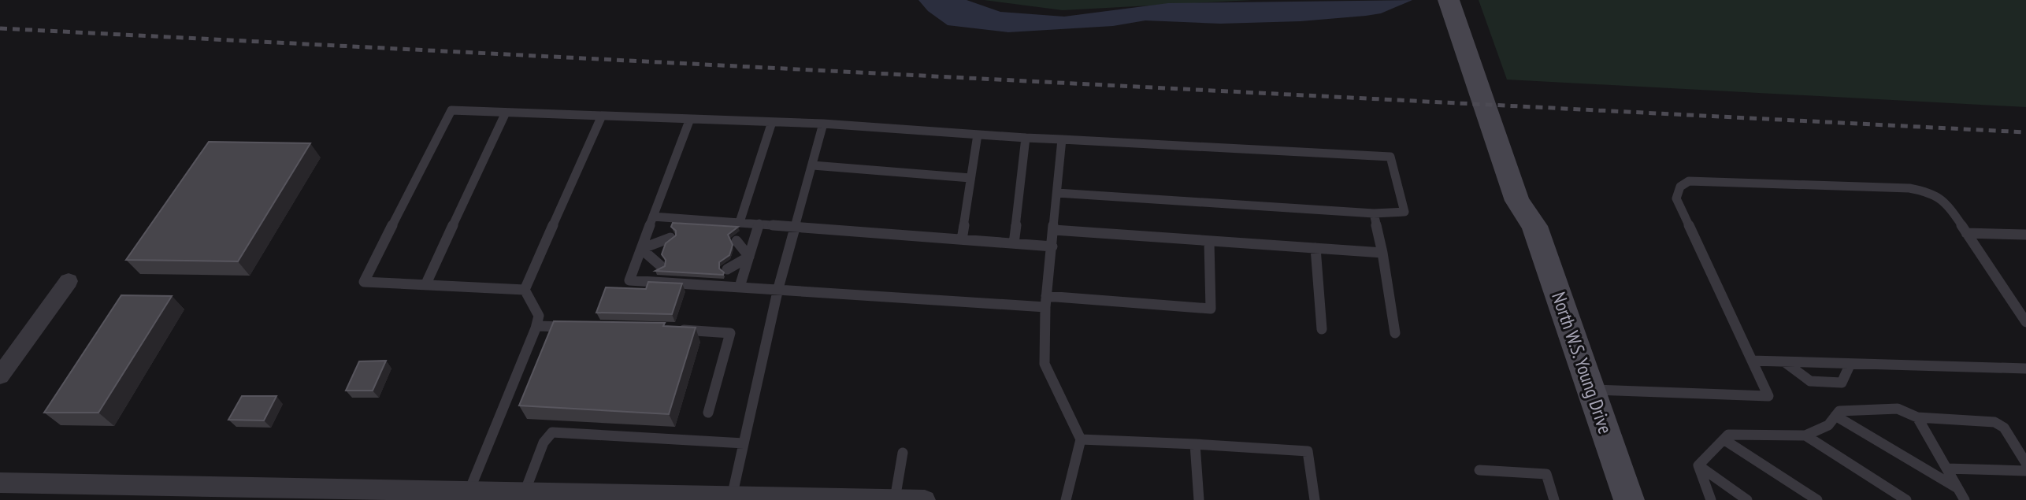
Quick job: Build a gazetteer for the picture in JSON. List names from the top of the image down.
{
  "streets": {
    "main road": ["North W.S. Young Drive"]
  }
}
